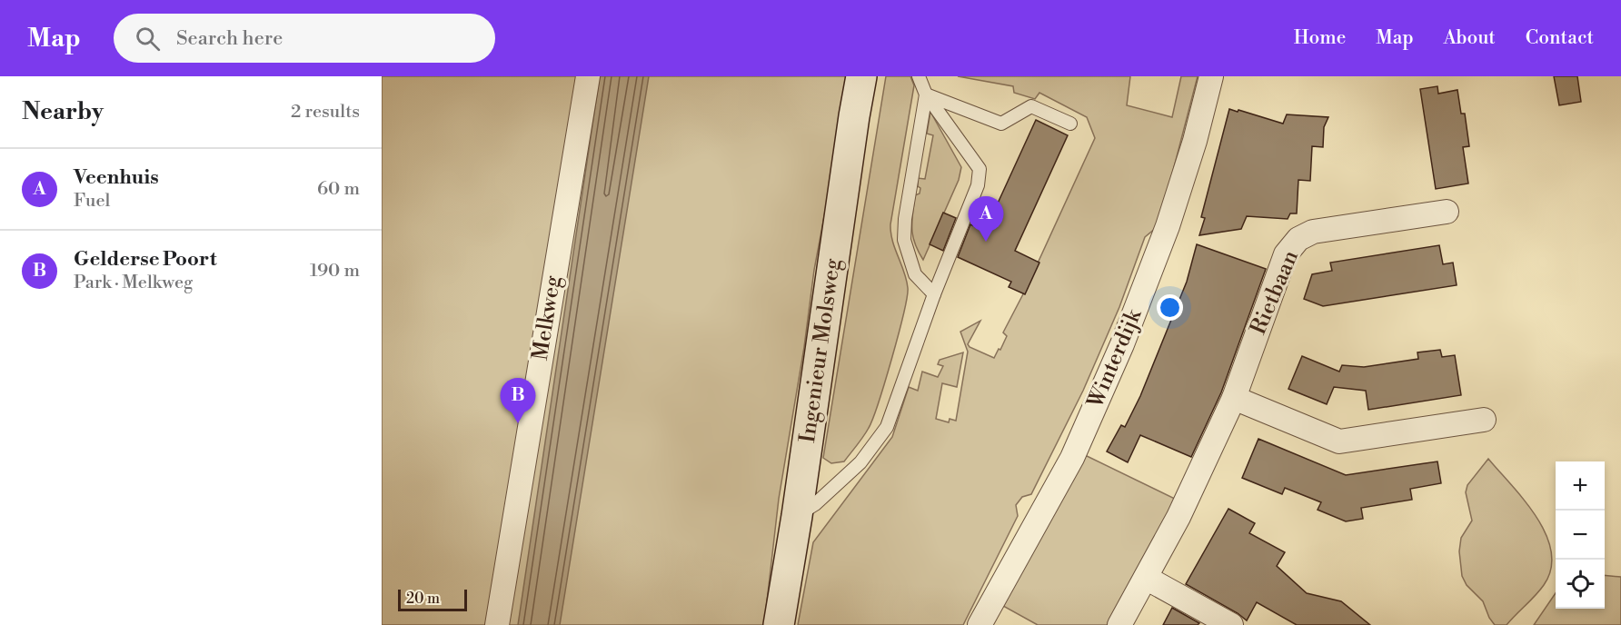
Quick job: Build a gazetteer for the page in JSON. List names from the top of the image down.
{
  "streets": {
    "main road": ["Ingenieur Molsweg"],
    "street": ["Rietbaan", "Melkweg", "Winterdijk"]
  },
  "scale_bar": "20 m",
  "page": {
    "header": "Map",
    "search": "Search here",
    "nav": [
      "Home",
      "Map",
      "About",
      "Contact"
    ],
    "heading": ["Nearby", "2 results"],
    "list": [
      {
        "mark": "A",
        "name": "Veenhuis",
        "note": "Fuel",
        "value": "60 m"
      },
      {
        "mark": "B",
        "name": "Gelderse Poort",
        "note": "Park · Melkweg",
        "value": "190 m"
      }
    ],
    "pins": ["A", "B"],
    "map_buttons": ["+", "−"],
    "scale": "20 m"
  }
}
